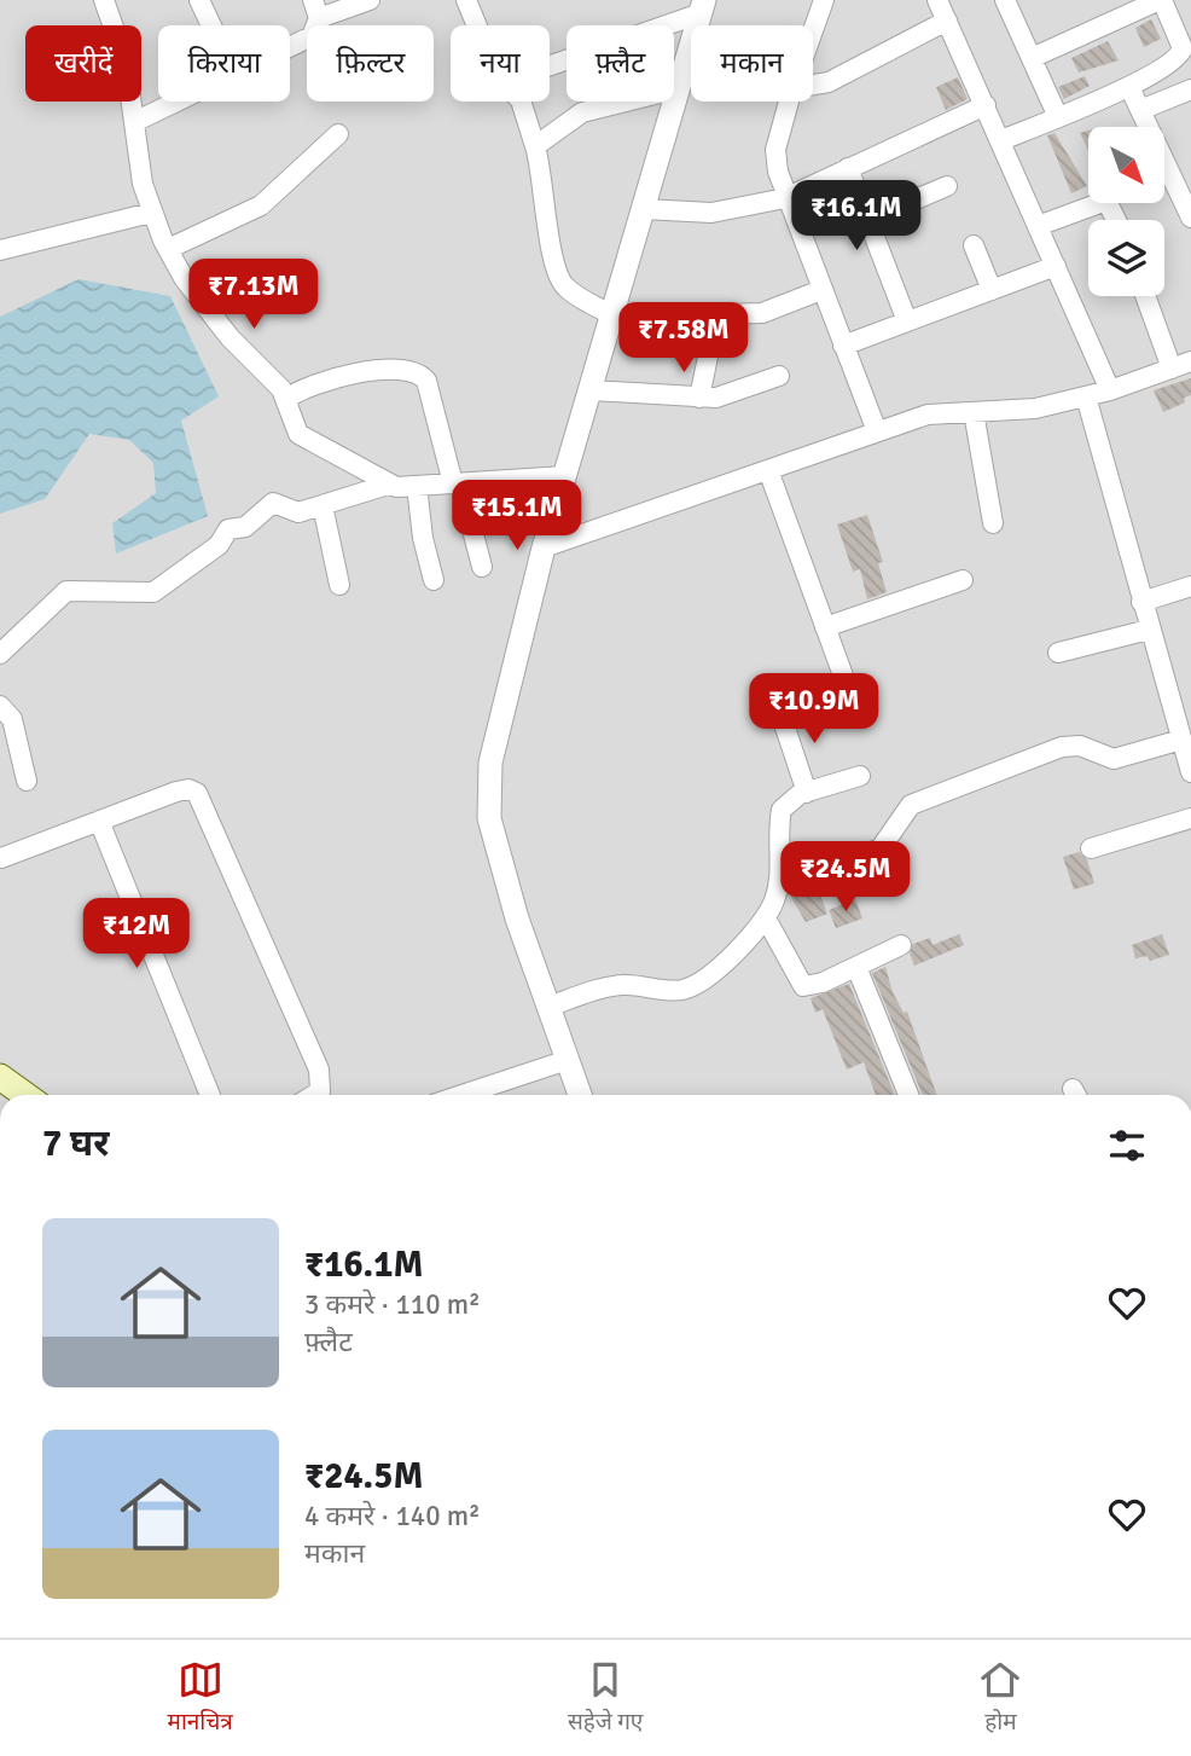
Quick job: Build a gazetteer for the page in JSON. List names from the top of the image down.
{
  "north": "bottom right",
  "page": {
    "chip": [
      "खरीदें",
      "किराया",
      "फ़िल्टर",
      "नया",
      "फ़्लैट",
      "मकान"
    ],
    "price": [
      "₹16.1M",
      "₹7.13M",
      "₹7.58M",
      "₹15.1M",
      "₹10.9M",
      "₹24.5M",
      "₹12M"
    ],
    "heading": "7 घर",
    "list": [
      {
        "name": "₹16.1M",
        "note": "3 कमरे · 110 m² · फ़्लैट"
      },
      {
        "name": "₹24.5M",
        "note": "4 कमरे · 140 m² · मकान"
      }
    ],
    "tabs": ["मानचित्र", "सहेजे गए", "होम"]
  }
}
